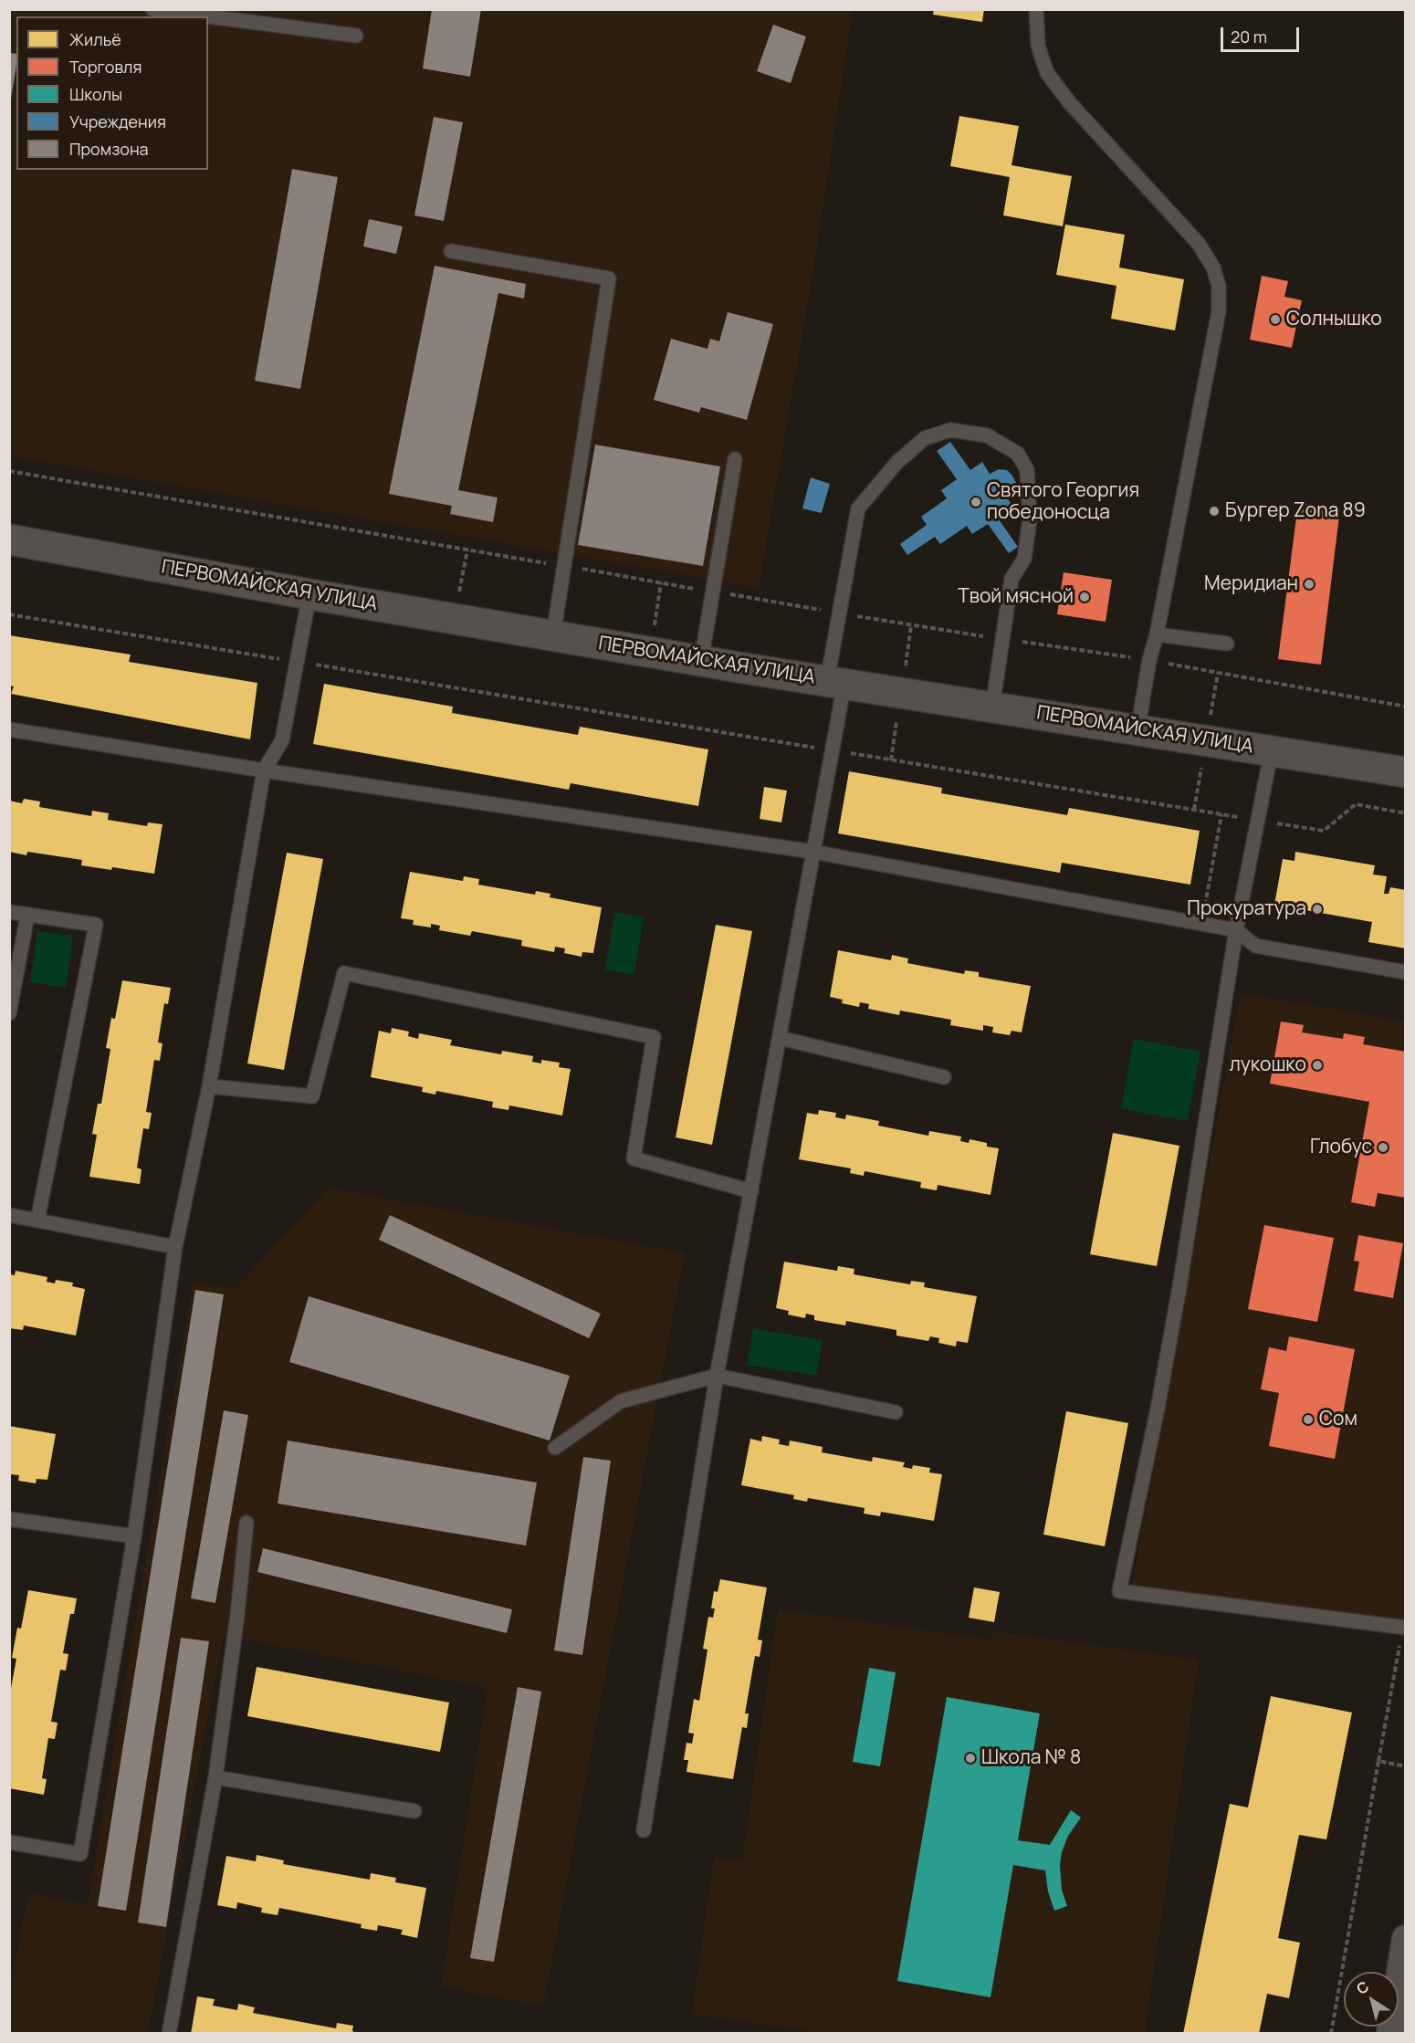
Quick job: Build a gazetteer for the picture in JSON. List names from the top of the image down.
{
  "streets": {
    "main road": ["ПЕРВОМАЙСКАЯ УЛИЦА"]
  },
  "places": [
    "Солнышко",
    "Святого Георгия победоносца",
    "Бургер Zona 89",
    "Меридиан",
    "Твой мясной",
    "Прокуратура",
    "лукошко",
    "Глобус",
    "Сом",
    "Школа № 8"
  ],
  "legend": [
    "Жильё",
    "Торговля",
    "Школы",
    "Учреждения",
    "Промзона"
  ],
  "scale_bar": "20 m",
  "north": "top left"
}
